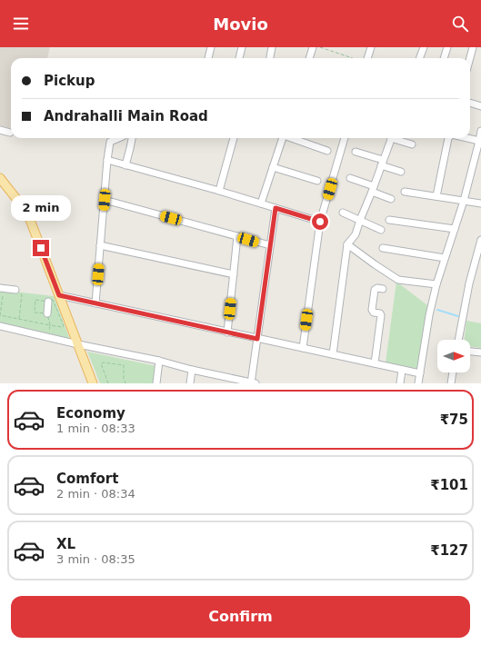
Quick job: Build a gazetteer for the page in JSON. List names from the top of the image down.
{
  "north": "right",
  "page": {
    "header": "Movio",
    "banner": ["Pickup", "Andrahalli Main Road"],
    "bubble": "2 min",
    "list": [
      {
        "name": "Economy",
        "note": "1 min · 08:33",
        "value": "₹75"
      },
      {
        "name": "Comfort",
        "note": "2 min · 08:34",
        "value": "₹101"
      },
      {
        "name": "XL",
        "note": "3 min · 08:35",
        "value": "₹127"
      }
    ],
    "buttons": "Confirm"
  }
}
